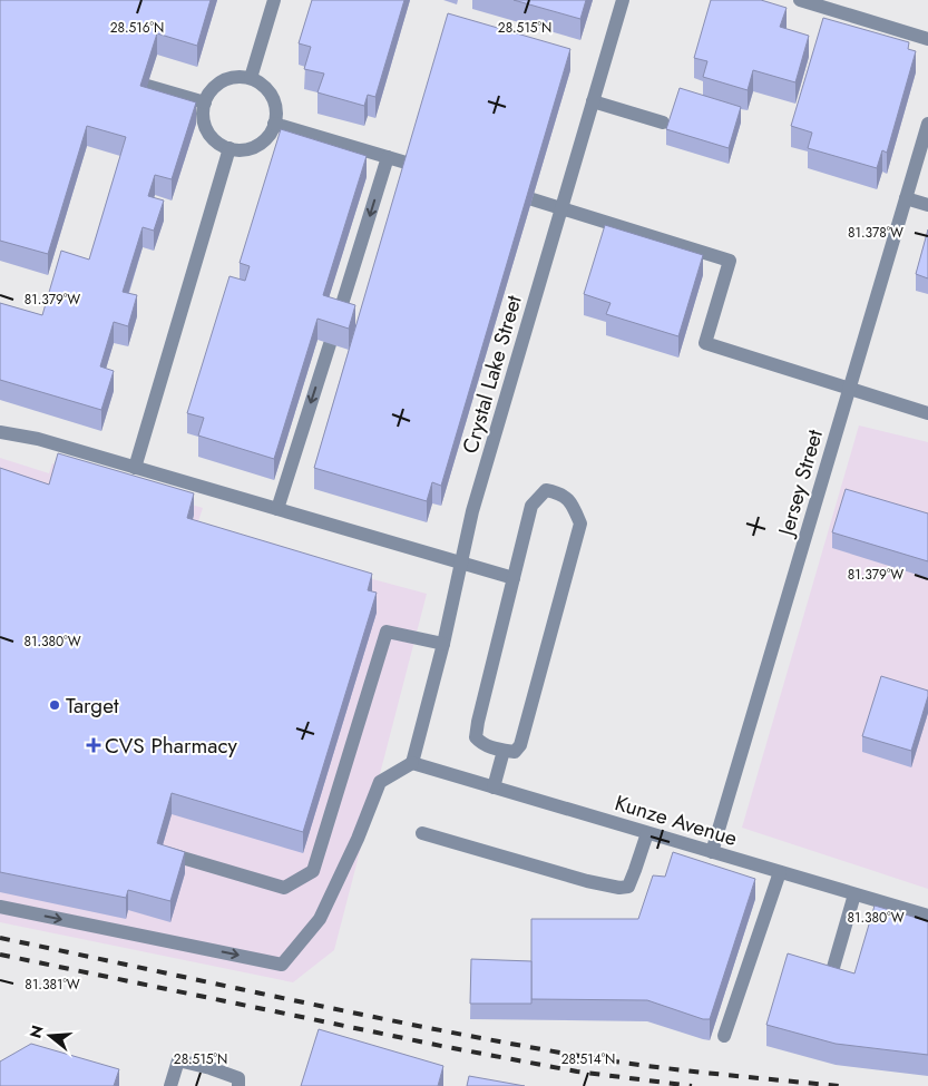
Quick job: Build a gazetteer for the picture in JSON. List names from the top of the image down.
{
  "streets": {
    "street": ["Crystal Lake Street", "Jersey Street", "Kunze Avenue"]
  },
  "crossings": [
    ["Crystal Lake Street", "Kunze Avenue"],
    ["Jersey Street", "Kunze Avenue"]
  ],
  "places": {
    "other": ["Target"],
    "health": ["CVS Pharmacy"]
  },
  "north": "left",
  "coordinates": [
    "28.516°N",
    "28.515°N",
    "81.378°W",
    "81.379°W",
    "81.380°W",
    "81.381°W",
    "28.514°N"
  ]
}
